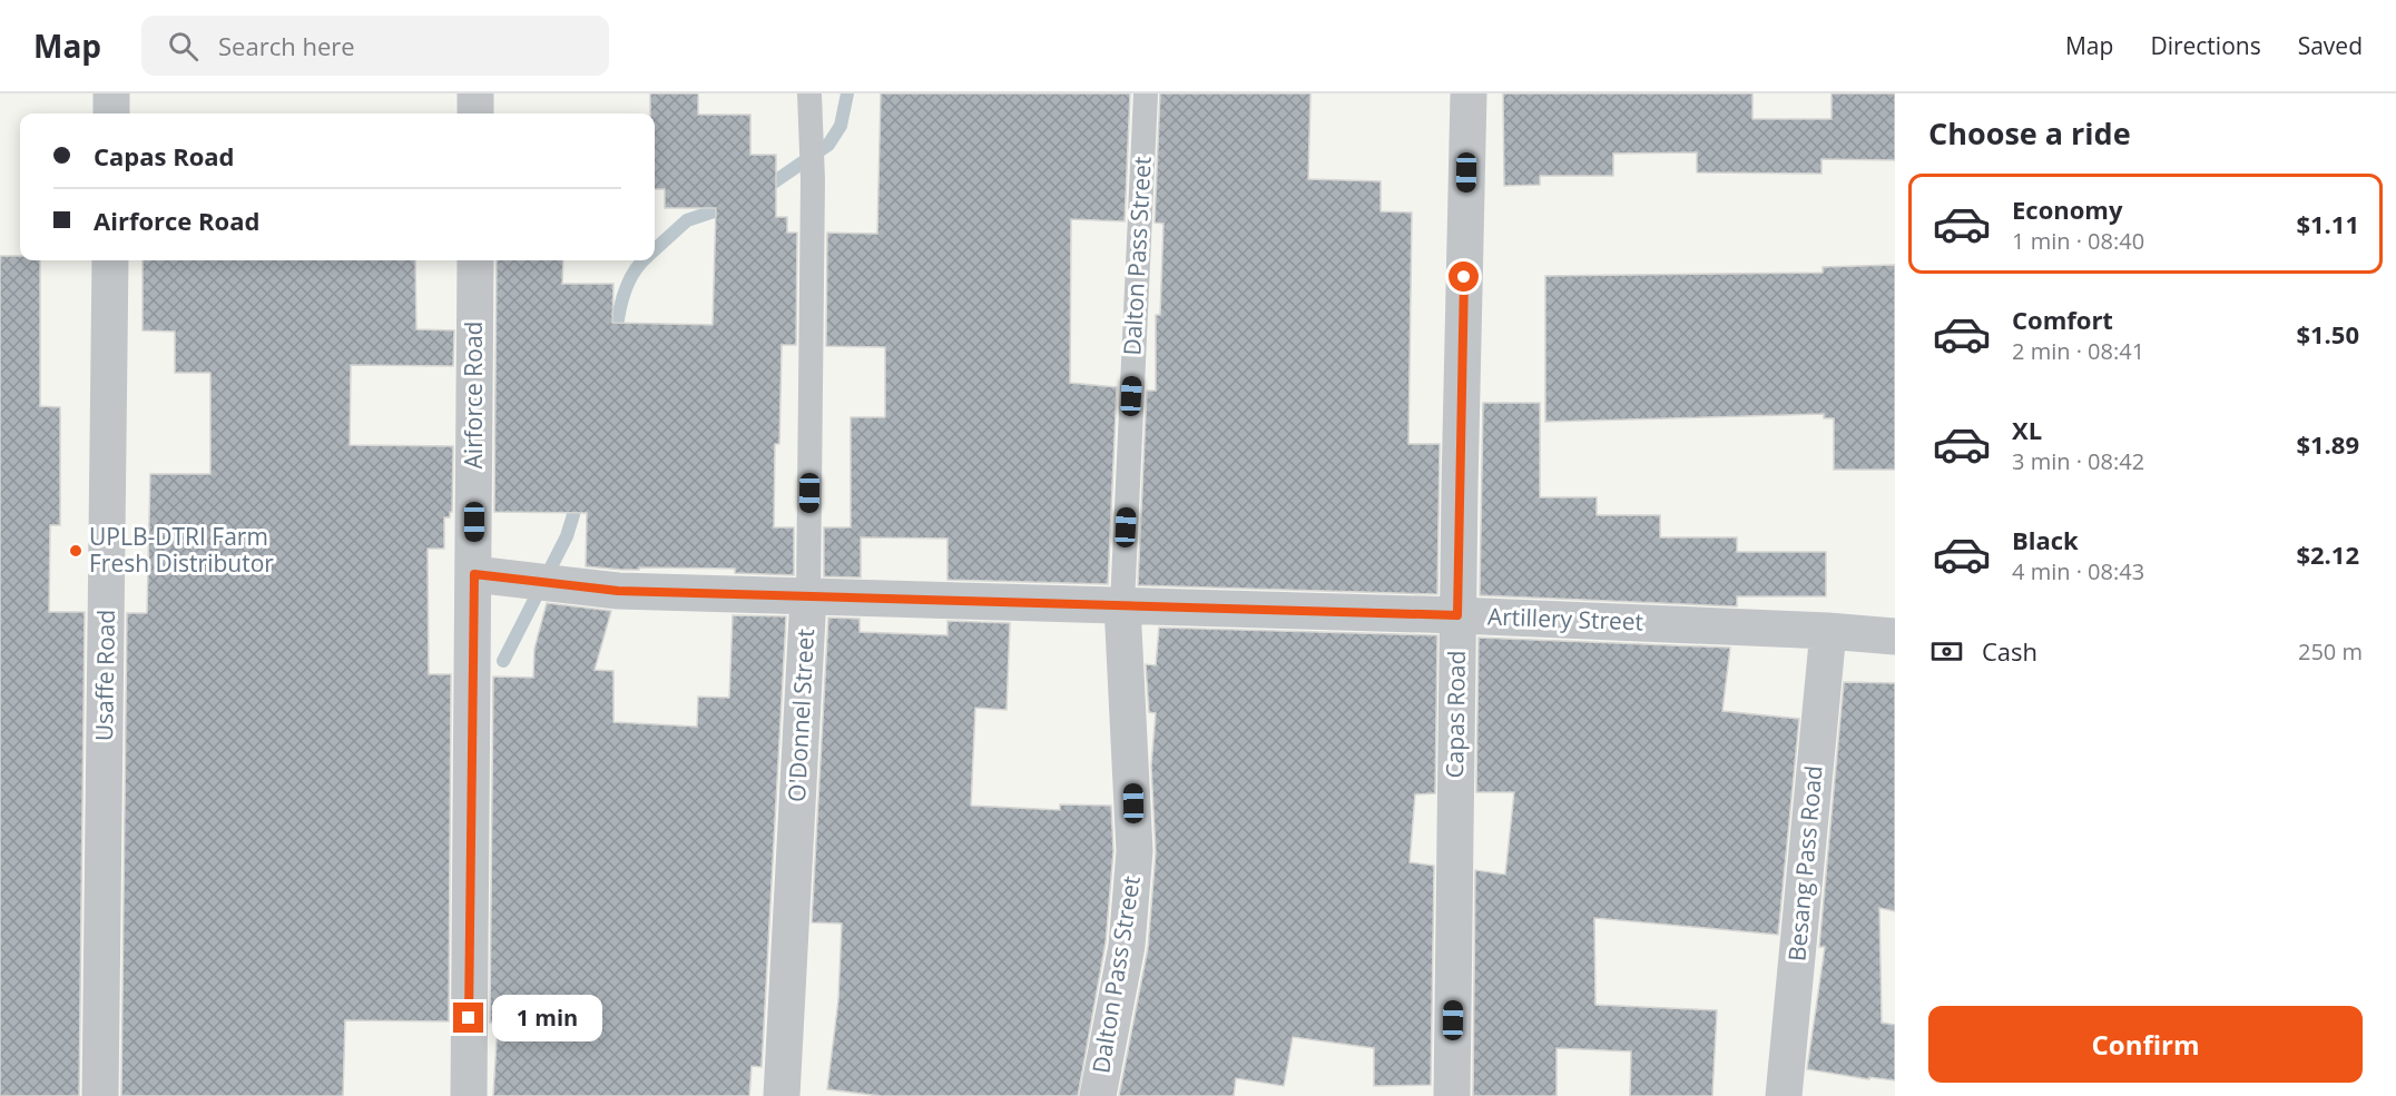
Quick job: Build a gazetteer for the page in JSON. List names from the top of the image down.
{
  "streets": {
    "street": [
      "Dalton Pass Street",
      "Airforce Road",
      "Artillery Street",
      "Usaffe Road",
      "Capas Road",
      "O'Donnel Street",
      "Besang Pass Road"
    ]
  },
  "crossings": [
    ["Dalton Pass Street", "Artillery Street"],
    ["Airforce Road", "Artillery Street"],
    ["Artillery Street", "Capas Road"],
    ["Artillery Street", "O'Donnel Street"],
    ["Artillery Street", "Besang Pass Road"]
  ],
  "places": ["UPLB-DTRI Farm Fresh Distributor"],
  "page": {
    "header": "Map",
    "search": "Search here",
    "nav": ["Map", "Directions", "Saved"],
    "heading": "Choose a ride",
    "banner": ["Capas Road", "Airforce Road"],
    "list": [
      {
        "name": "Economy",
        "note": "1 min · 08:40",
        "value": "$1.11"
      },
      {
        "name": "Comfort",
        "note": "2 min · 08:41",
        "value": "$1.50"
      },
      {
        "name": "XL",
        "note": "3 min · 08:42",
        "value": "$1.89"
      },
      {
        "name": "Black",
        "note": "4 min · 08:43",
        "value": "$2.12"
      }
    ],
    "pay": ["Cash", "250 m"],
    "buttons": "Confirm",
    "bubble": "1 min"
  }
}
